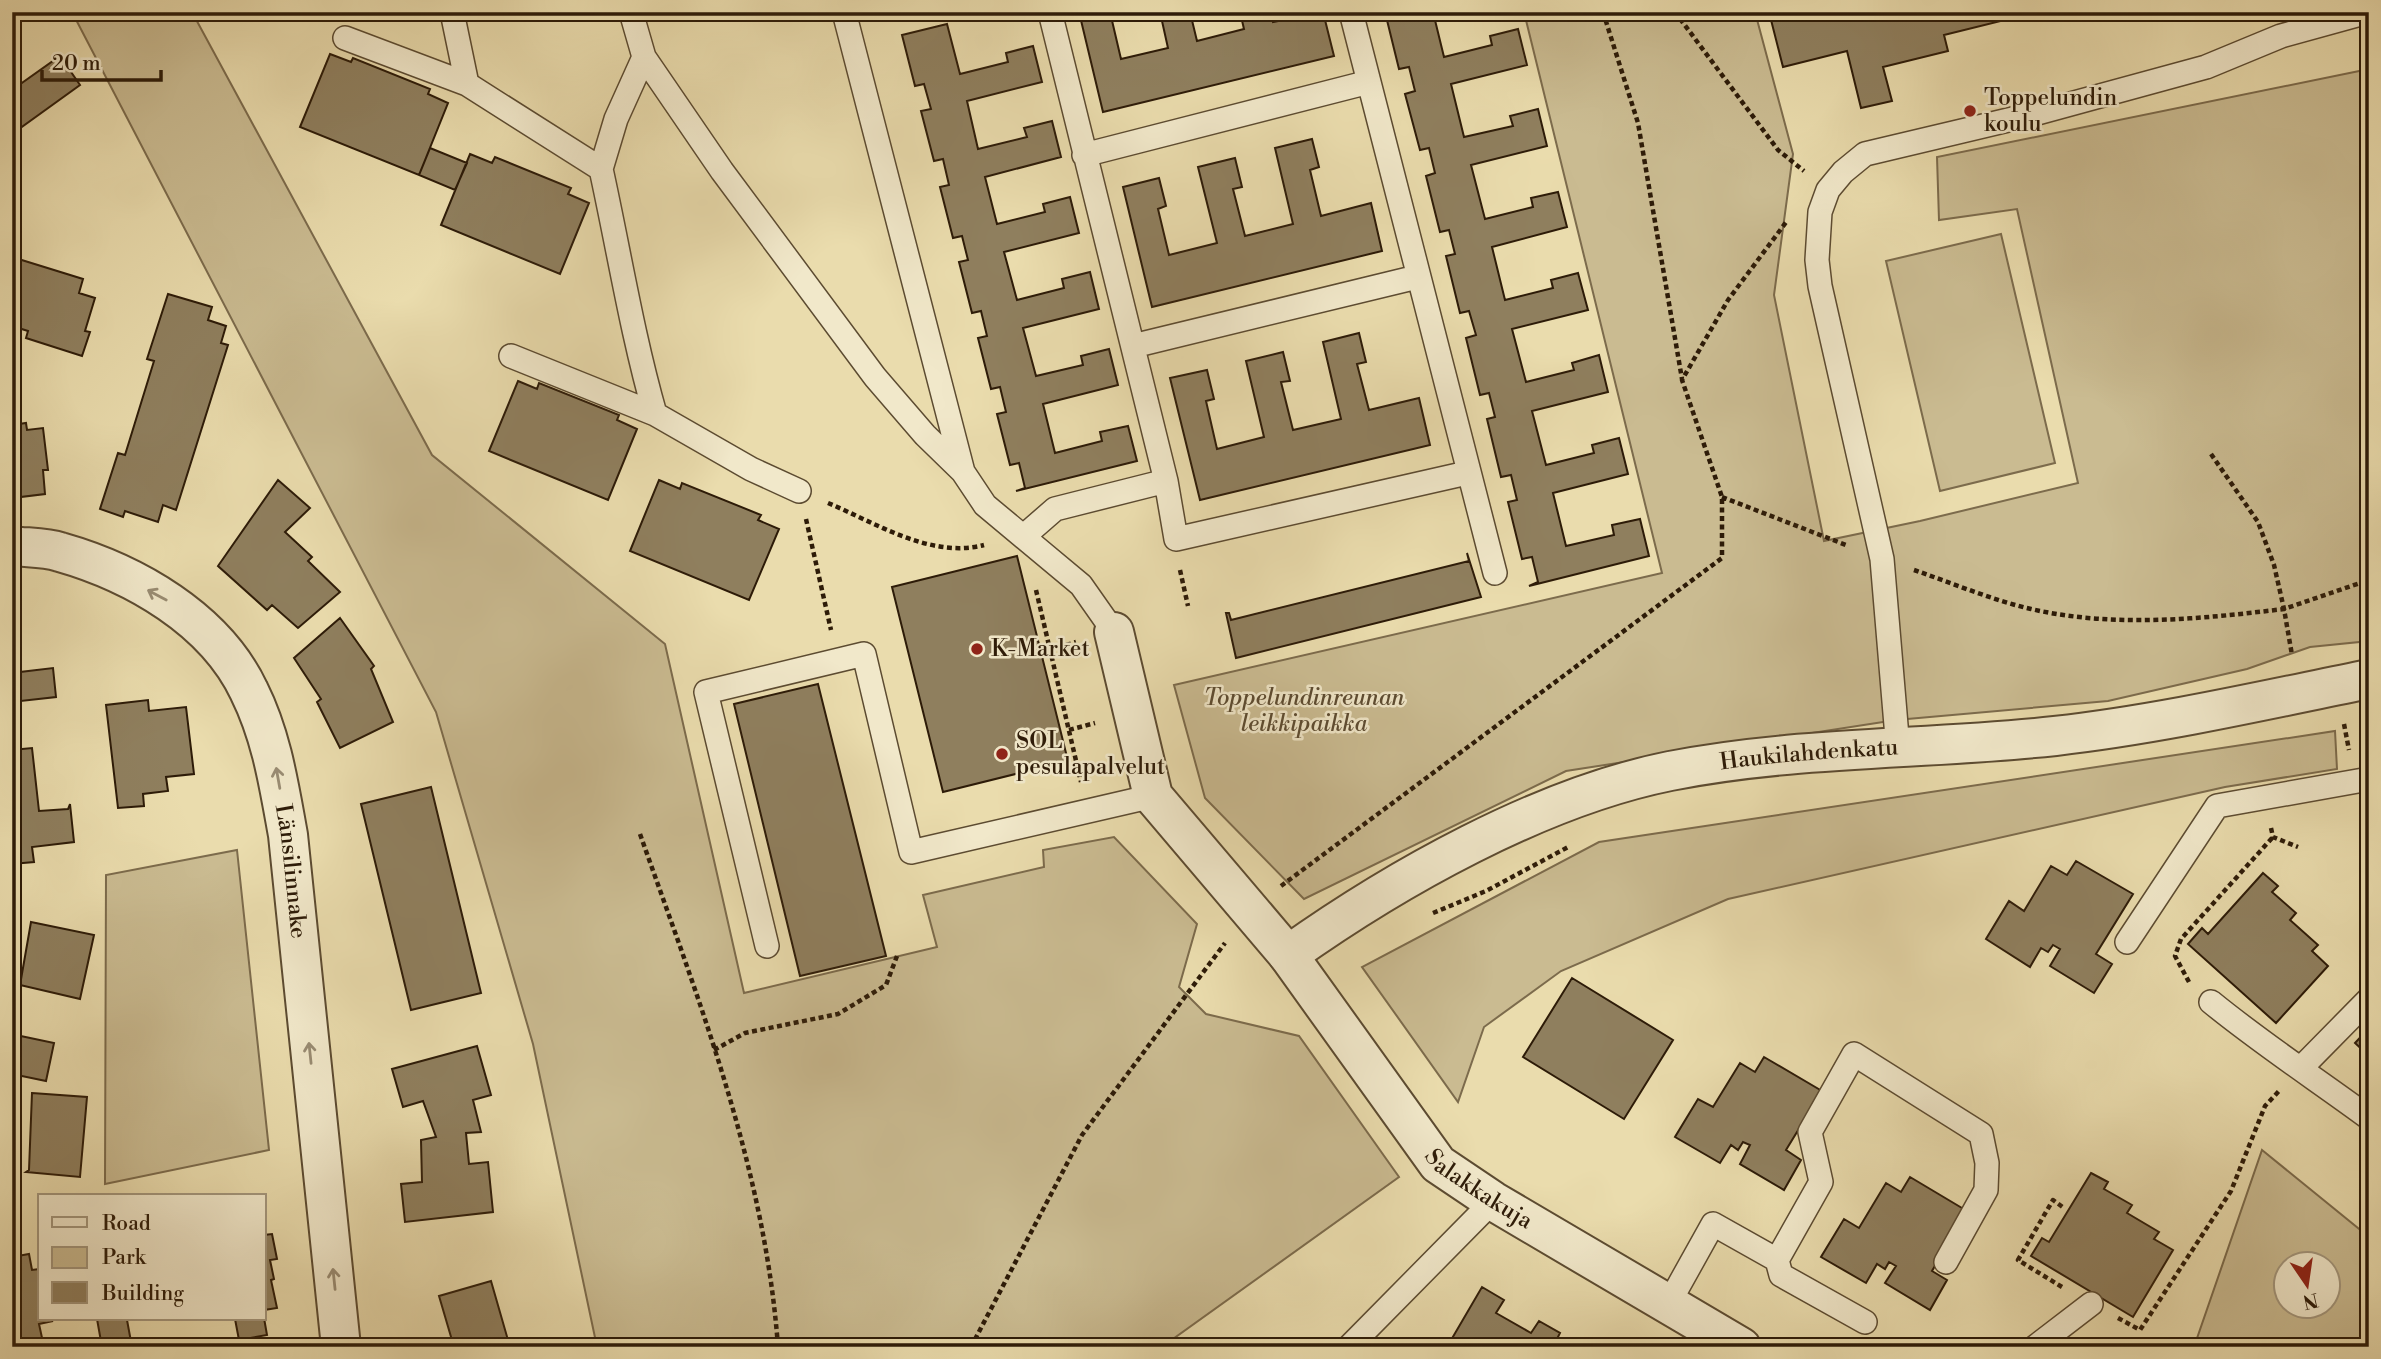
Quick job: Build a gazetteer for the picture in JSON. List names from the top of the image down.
{
  "streets": {
    "street": ["Haukilahdenkatu", "Länsilinnake", "Salakkakuja"]
  },
  "crossings": [
    ["Haukilahdenkatu", "Salakkakuja"]
  ],
  "one_way": ["Länsilinnake"],
  "parks": ["Toppelundinreunan leikkipaikka"],
  "places": ["Toppelundin koulu", "K-Market", "SOL pesulapalvelut"],
  "legend": ["Road", "Park", "Building"],
  "scale_bar": "20 m",
  "north": "bottom"
}
